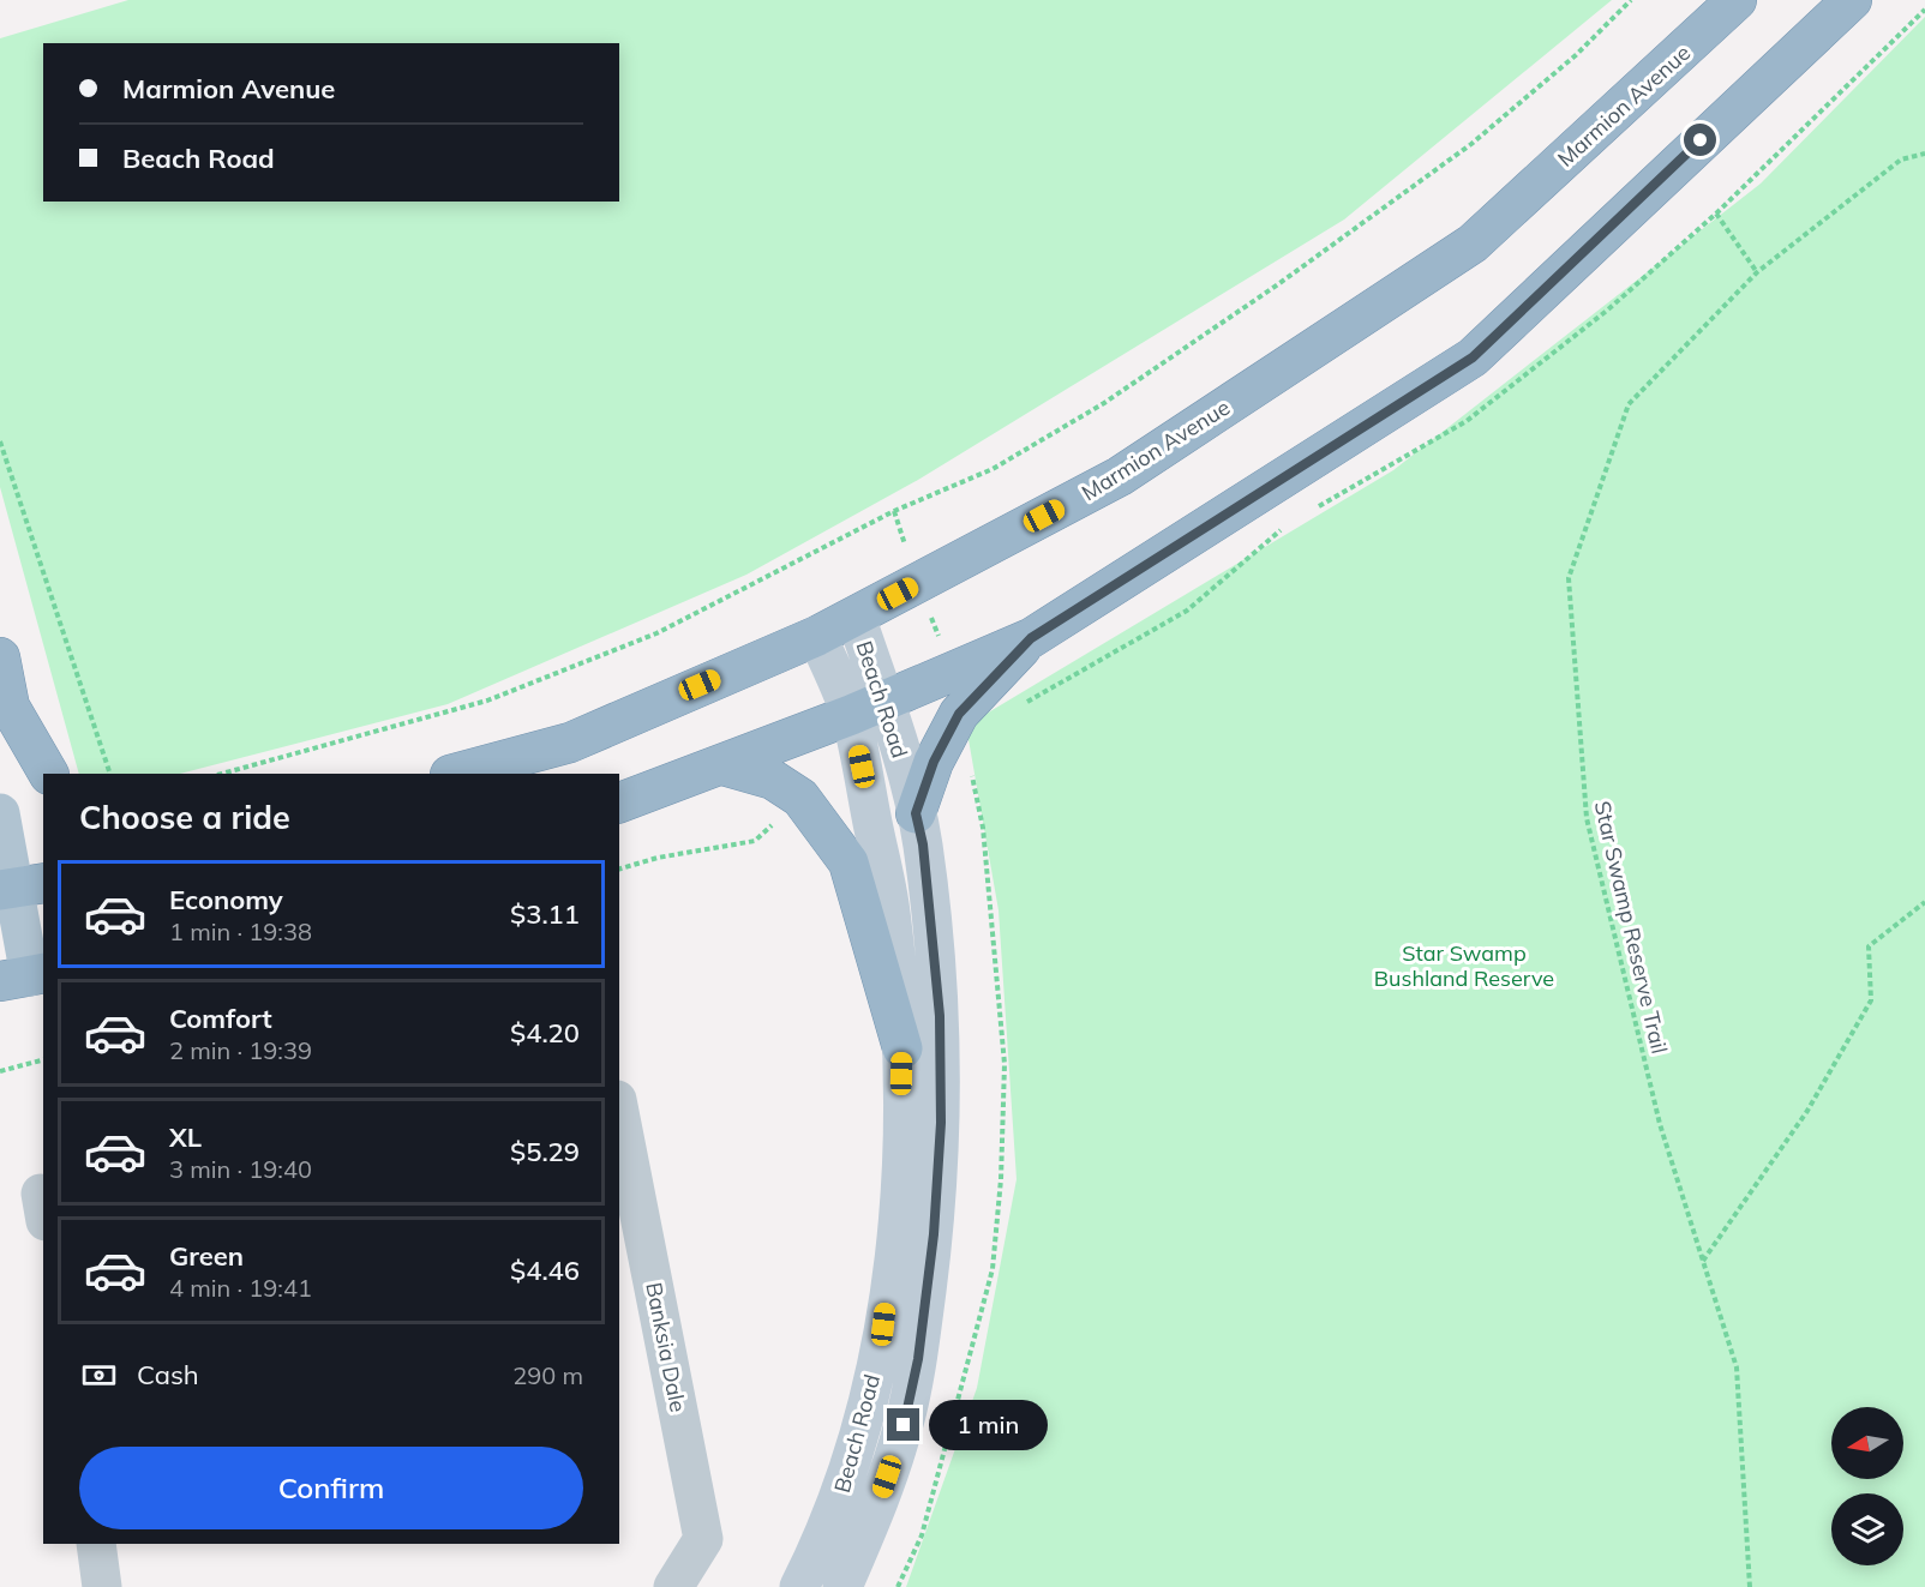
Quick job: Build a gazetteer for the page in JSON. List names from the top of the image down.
{
  "streets": {
    "highway": ["Marmion Avenue"],
    "main road": ["Beach Road"],
    "street": ["Banksia Dale"],
    "path": ["Star Swamp Reserve Trail"]
  },
  "crossings": [
    ["Marmion Avenue", "Beach Road"]
  ],
  "parks": ["Star Swamp Bushland Reserve"],
  "north": "left",
  "page": {
    "banner": ["Marmion Avenue", "Beach Road"],
    "heading": "Choose a ride",
    "list": [
      {
        "name": "Economy",
        "note": "1 min · 19:38",
        "value": "$3.11"
      },
      {
        "name": "Comfort",
        "note": "2 min · 19:39",
        "value": "$4.20"
      },
      {
        "name": "XL",
        "note": "3 min · 19:40",
        "value": "$5.29"
      },
      {
        "name": "Green",
        "note": "4 min · 19:41",
        "value": "$4.46"
      }
    ],
    "pay": ["Cash", "290 m"],
    "bubble": "1 min",
    "buttons": "Confirm"
  }
}
